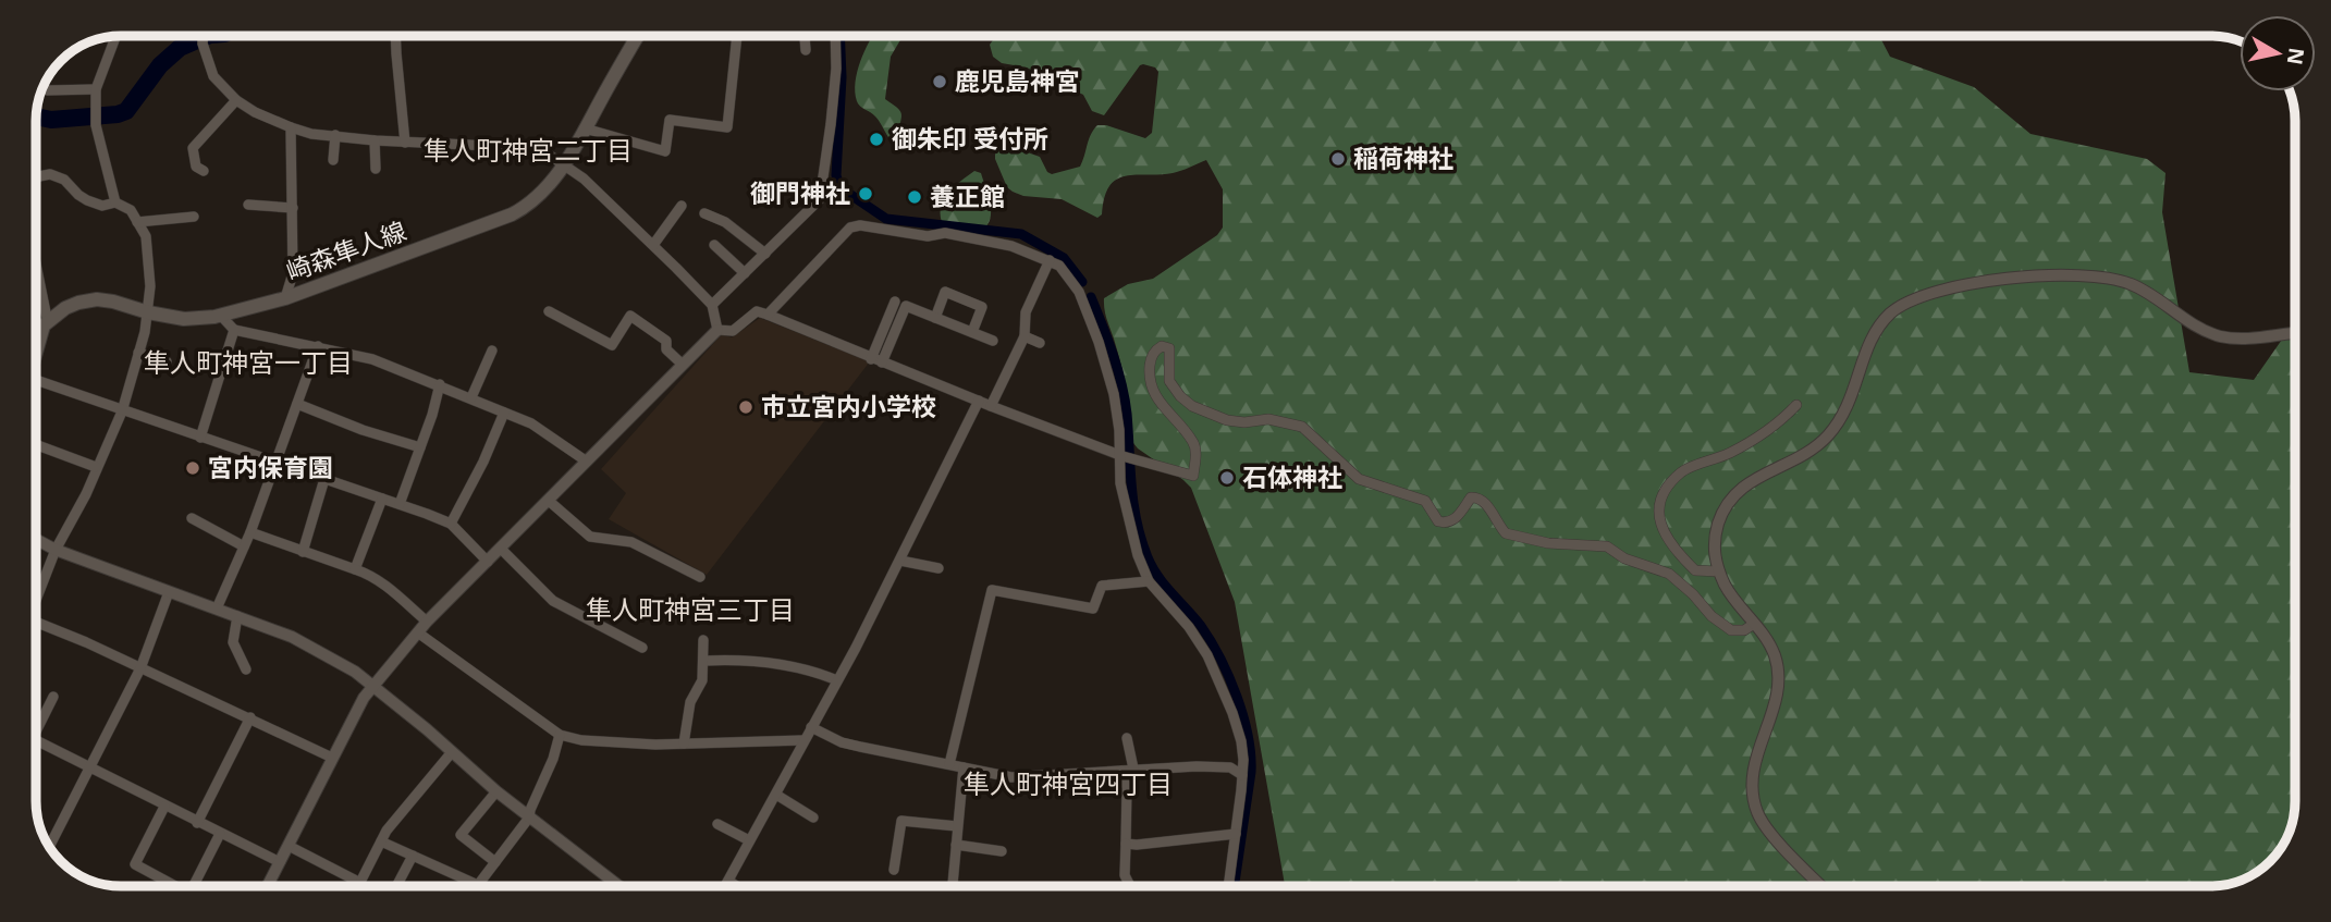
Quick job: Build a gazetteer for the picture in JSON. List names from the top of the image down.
{
  "streets": {
    "main road": ["崎森隼人線"]
  },
  "districts": [
    "隼人町神宮二丁目",
    "隼人町神宮一丁目",
    "隼人町神宮三丁目",
    "隼人町神宮四丁目"
  ],
  "places": [
    "鹿児島神宮",
    "御朱印 受付所",
    "稲荷神社",
    "御門神社",
    "養正館",
    "市立宮内小学校",
    "宮内保育園",
    "石体神社"
  ],
  "north": "right"
}
